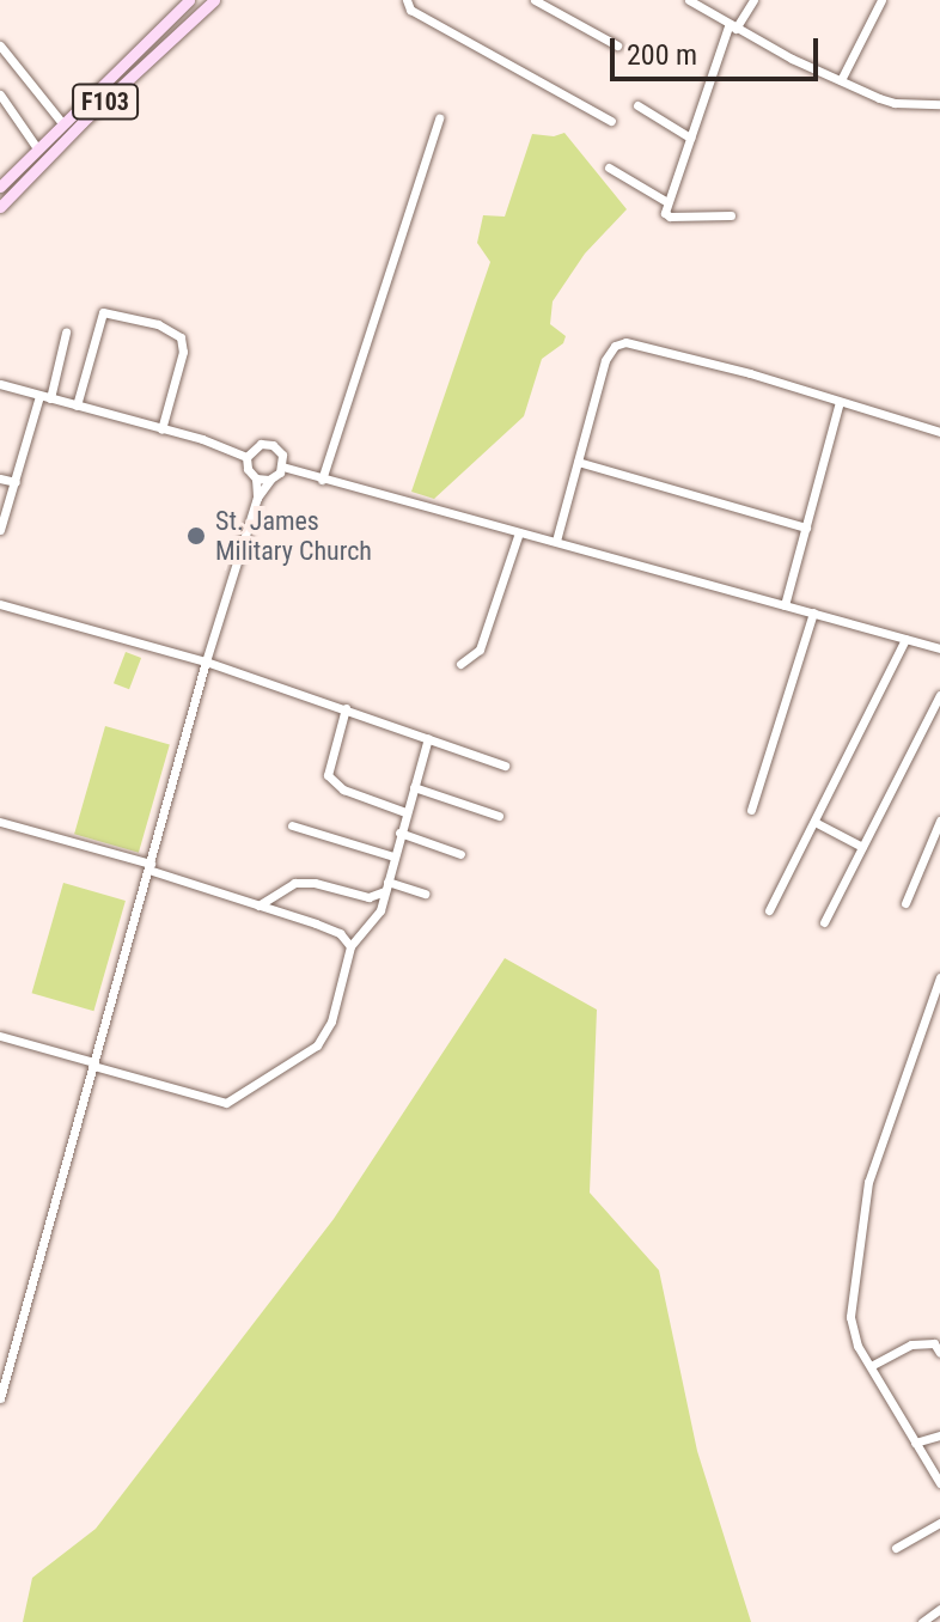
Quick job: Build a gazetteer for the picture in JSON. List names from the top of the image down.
{
  "streets": {
    "main road": ["F103"]
  },
  "places": ["St. James Military Church"],
  "scale_bar": "200 m"
}
